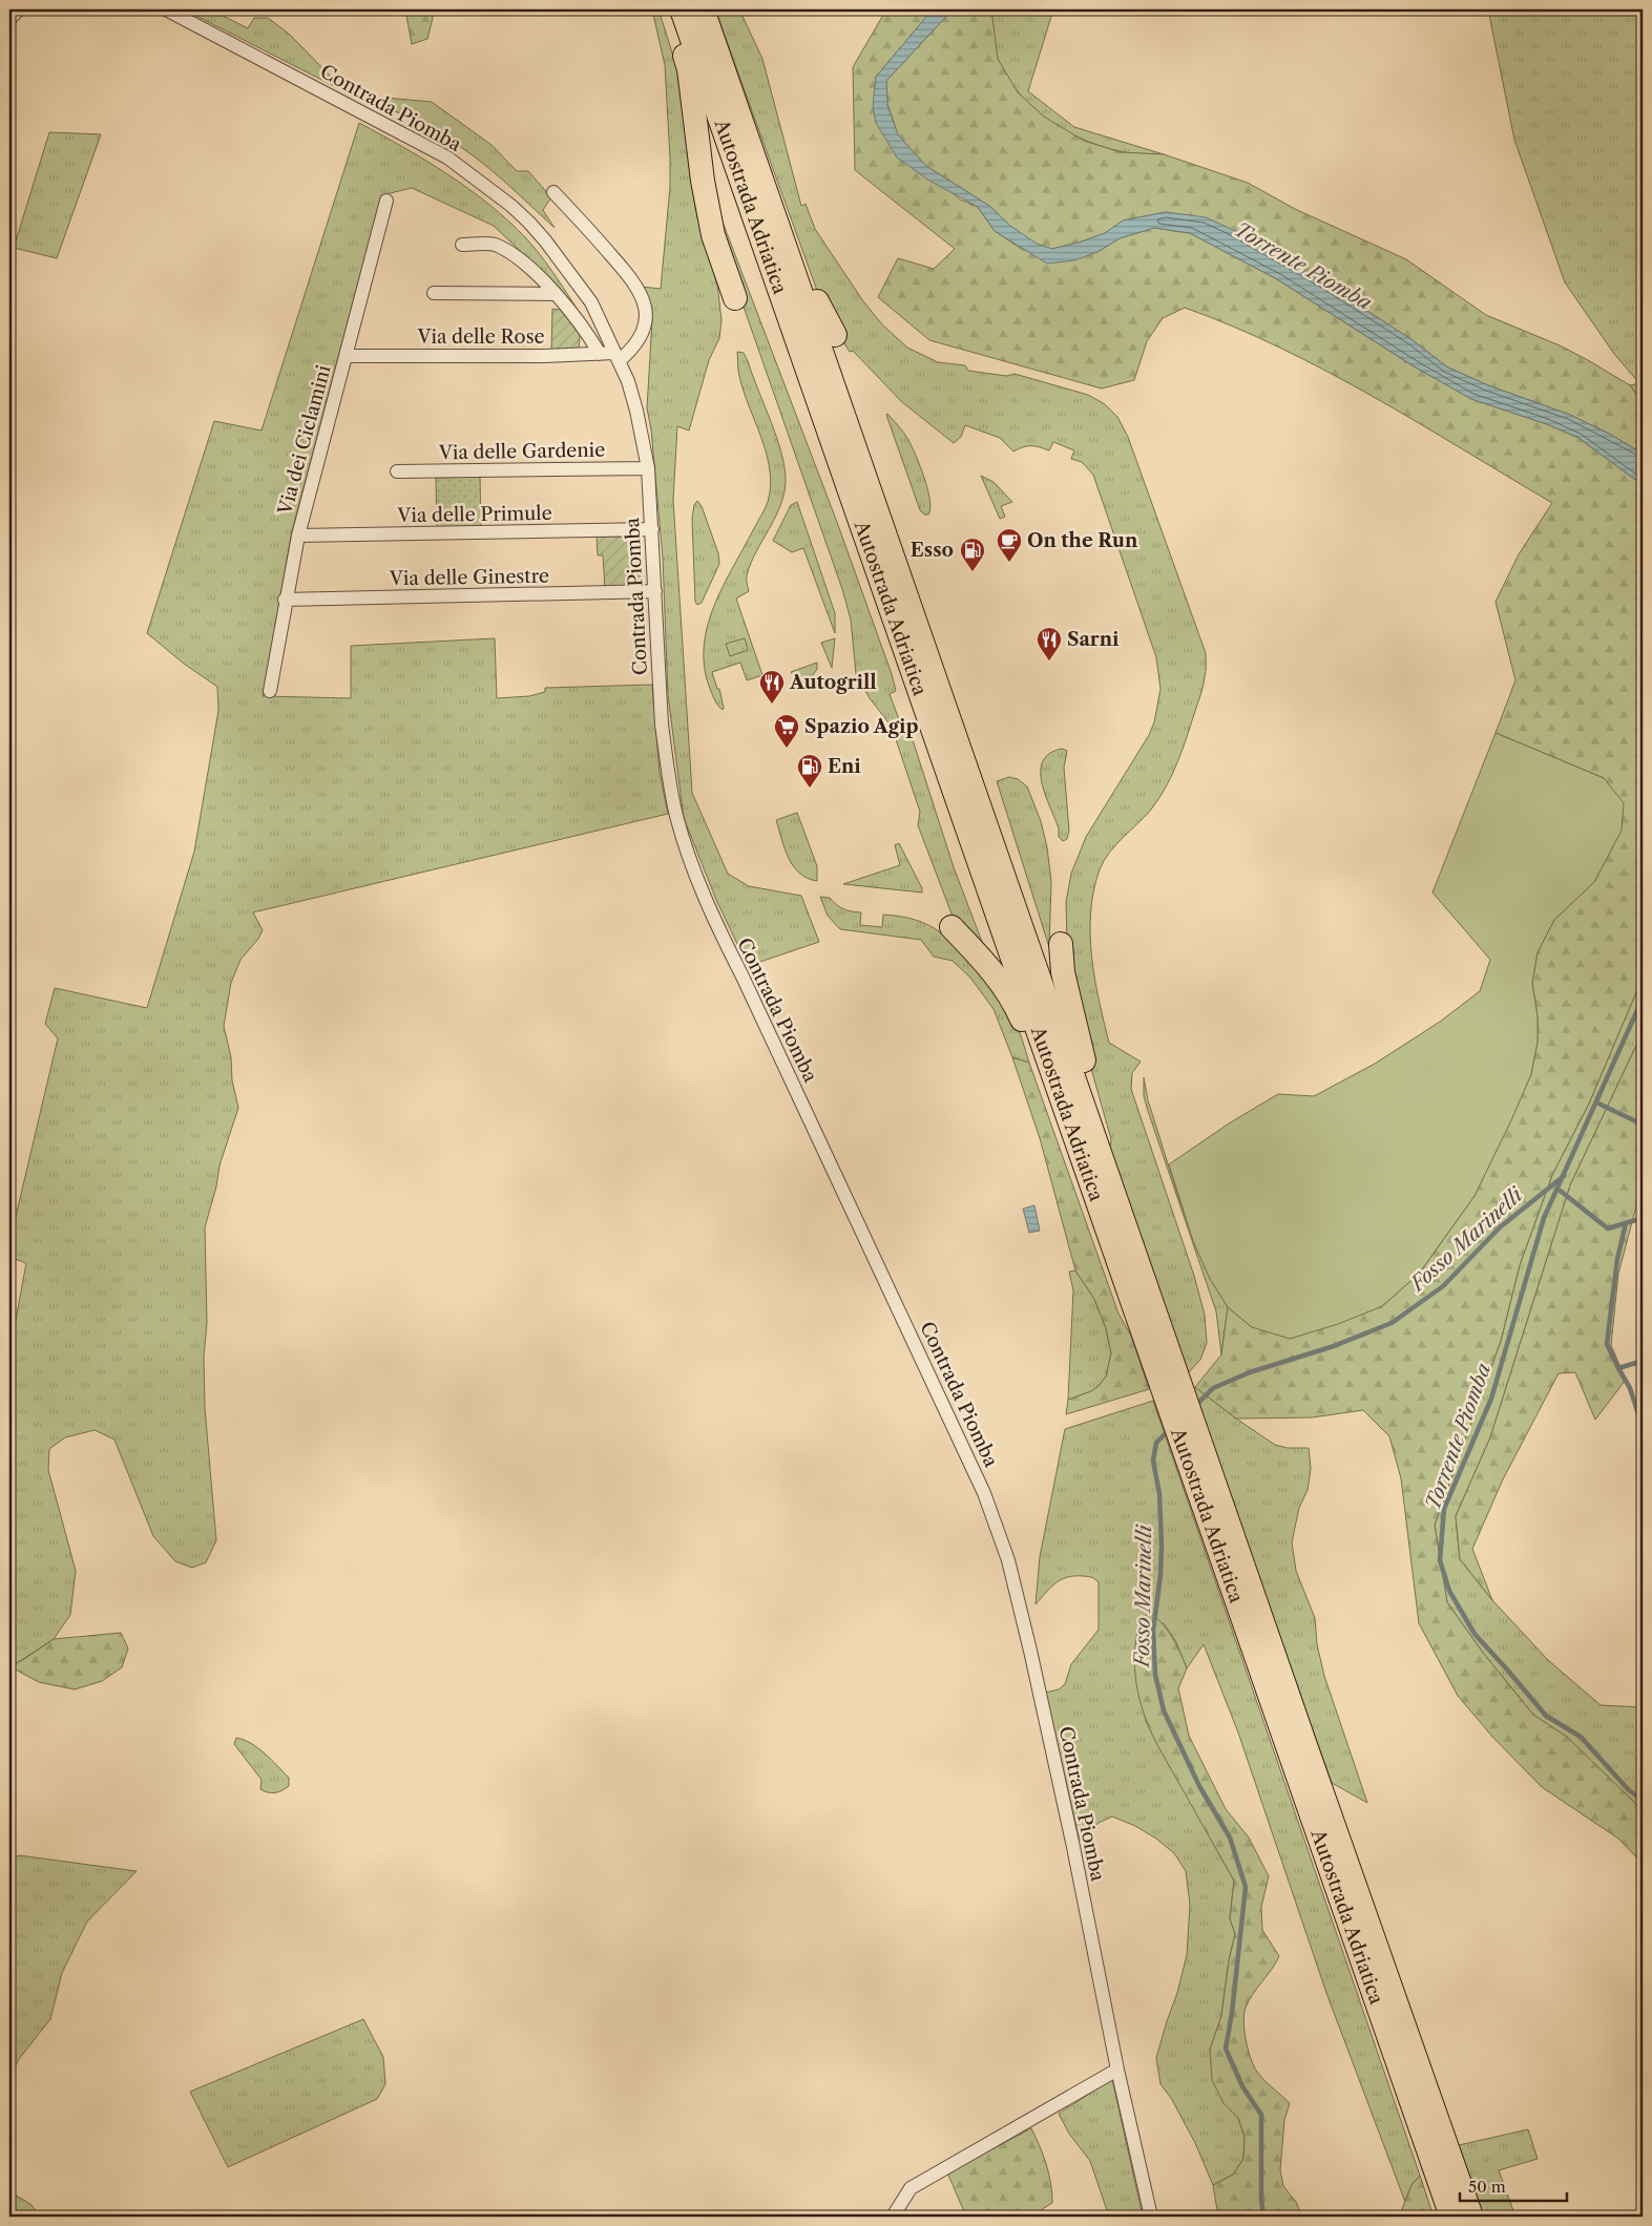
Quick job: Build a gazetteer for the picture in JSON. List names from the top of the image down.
{
  "streets": {
    "highway": ["Autostrada Adriatica"],
    "street": [
      "Contrada Piomba",
      "Via delle Rose",
      "Via dei Ciclamini",
      "Via delle Gardenie",
      "Via delle Primule",
      "Via delle Ginestre"
    ]
  },
  "crossings": [
    ["Contrada Piomba", "Via delle Rose"],
    ["Contrada Piomba", "Via delle Gardenie"],
    ["Contrada Piomba", "Via delle Primule"],
    ["Contrada Piomba", "Via delle Ginestre"],
    ["Via delle Rose", "Via dei Ciclamini"],
    ["Via dei Ciclamini", "Via delle Primule"],
    ["Via dei Ciclamini", "Via delle Ginestre"]
  ],
  "water": ["Torrente Piomba", "Fosso Marinelli"],
  "places": {
    "cafe": ["On the Run"],
    "fuel station": ["Esso", "Eni"],
    "restaurant": ["Sarni", "Autogrill"],
    "supermarket": ["Spazio Agip"]
  },
  "scale_bar": "50 m"
}
